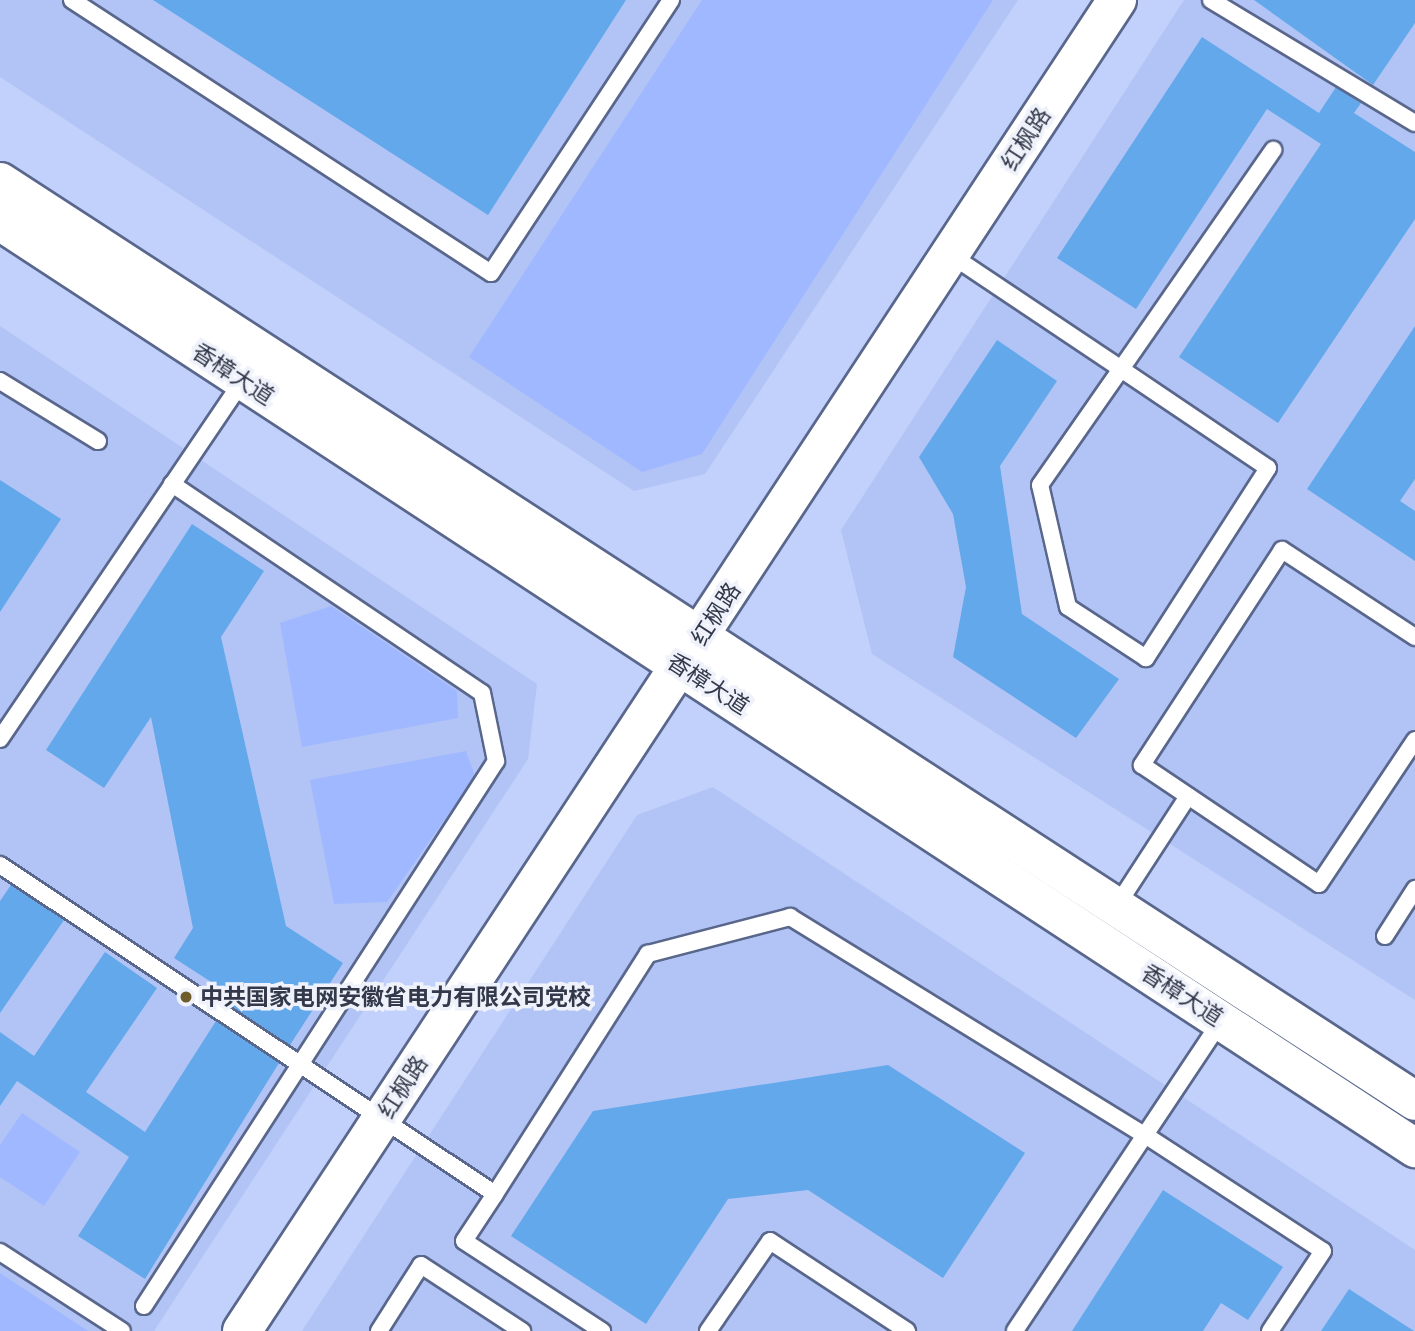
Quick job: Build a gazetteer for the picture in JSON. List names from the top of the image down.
{
  "streets": {
    "main road": ["红枫路", "香樟大道"]
  },
  "crossings": [
    ["红枫路", "香樟大道"]
  ],
  "places": ["中共国家电网安徽省电力有限公司党校"]
}
